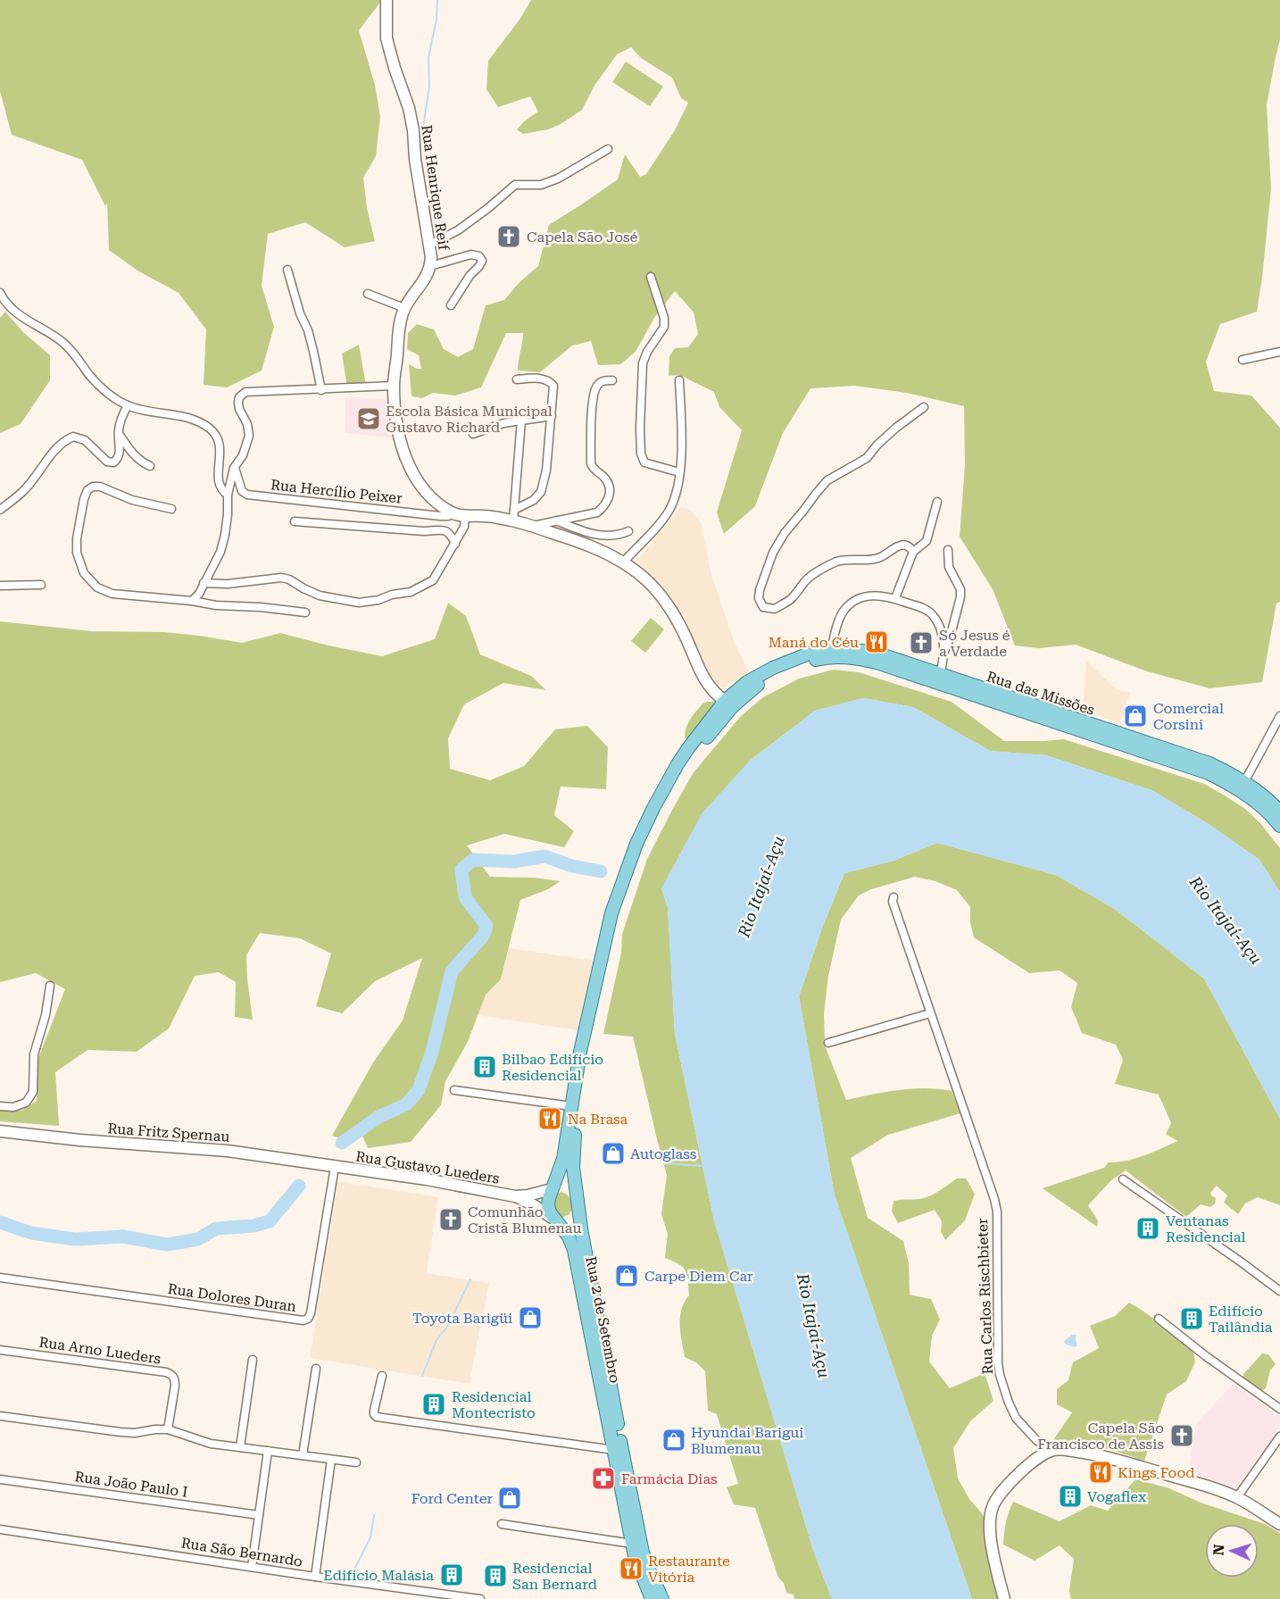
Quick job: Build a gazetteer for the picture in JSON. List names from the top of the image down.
{
  "streets": {
    "main road": ["Rua das Missões", "Rua 2 de Setembro"],
    "street": [
      "Rua Henrique Reif",
      "Rua Hercílio Peixer",
      "Rua Fritz Spernau",
      "Rua Gustavo Lueders",
      "Rua Carlos Rischbieter",
      "Rua Dolores Duran",
      "Rua Arno Lueders",
      "Rua João Paulo I",
      "Rua São Bernardo"
    ]
  },
  "crossings": [
    ["Rua Henrique Reif", "Rua Hercílio Peixer"],
    ["Rua Henrique Reif", "Rua das Missões"],
    ["Rua das Missões", "Rua 2 de Setembro"],
    ["Rua Fritz Spernau", "Rua Gustavo Lueders"],
    ["Rua Fritz Spernau", "Rua Dolores Duran"],
    ["Rua Gustavo Lueders", "Rua Dolores Duran"],
    ["Rua Gustavo Lueders", "Rua 2 de Setembro"]
  ],
  "water": ["Rio Itajaí-Açu"],
  "places": {
    "church": [
      "Capela São José",
      "Só Jesus é a Verdade",
      "Comunhão Cristã Blumenau",
      "Capela São Francisco de Assis"
    ],
    "school or university": ["Escola Básica Municipal Gustavo Richard"],
    "restaurant": [
      "Maná do Céu",
      "Na Brasa",
      "Kings Food",
      "Restaurante Vitória"
    ],
    "shop": [
      "Comercial Corsini",
      "Autoglass",
      "Carpe Diem Car",
      "Toyota Barigüi",
      "Hyundai Barigui Blumenau",
      "Ford Center"
    ],
    "building": [
      "Bilbao Edifício Residencial",
      "Ventanas Residencial",
      "Edifício Tailândia",
      "Residencial Montecristo",
      "Vogaflex",
      "Edifício Malásia",
      "Residencial San Bernard"
    ],
    "pharmacy": ["Farmácia Dias"]
  },
  "north": "left"
}
